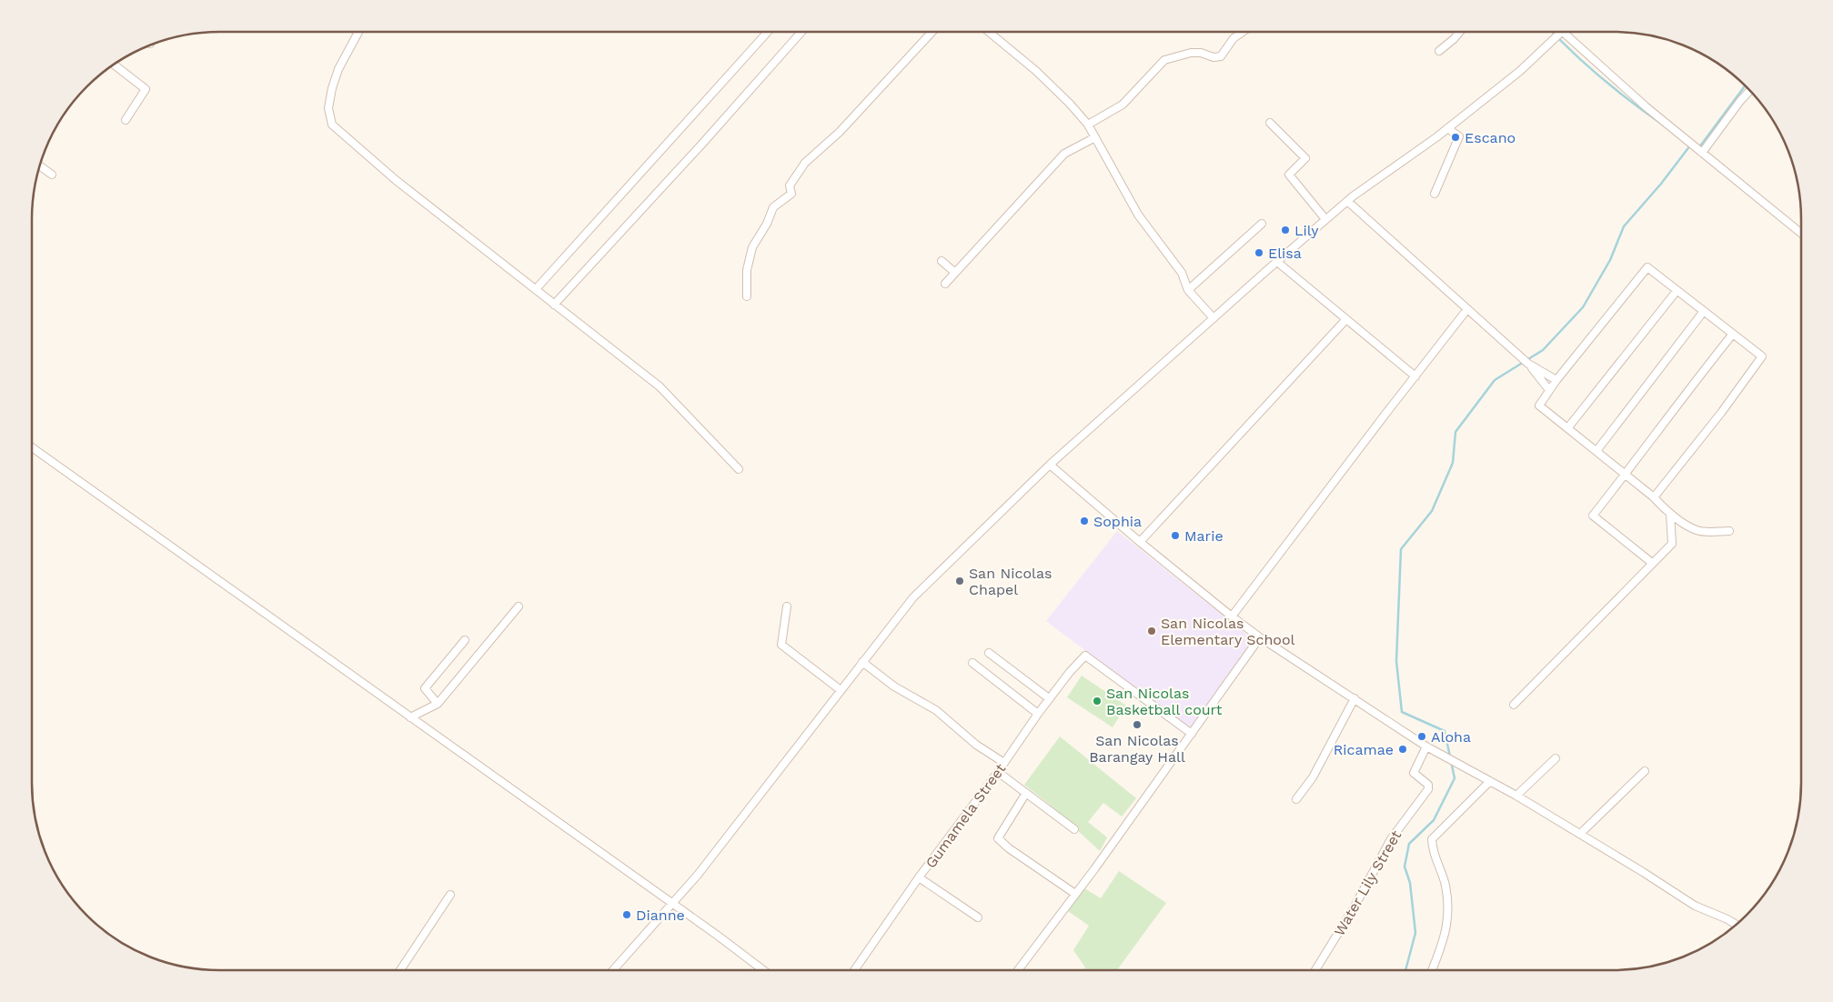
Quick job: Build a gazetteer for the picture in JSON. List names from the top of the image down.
{
  "streets": {
    "street": ["Gumamela Street", "Water Lily Street"]
  },
  "places": [
    "Escano",
    "Lily",
    "Elisa",
    "Sophia",
    "Marie",
    "San Nicolas Chapel",
    "San Nicolas Elementary School",
    "San Nicolas Basketball court",
    "San Nicolas Barangay Hall",
    "Aloha",
    "Ricamae",
    "Dianne"
  ]
}
